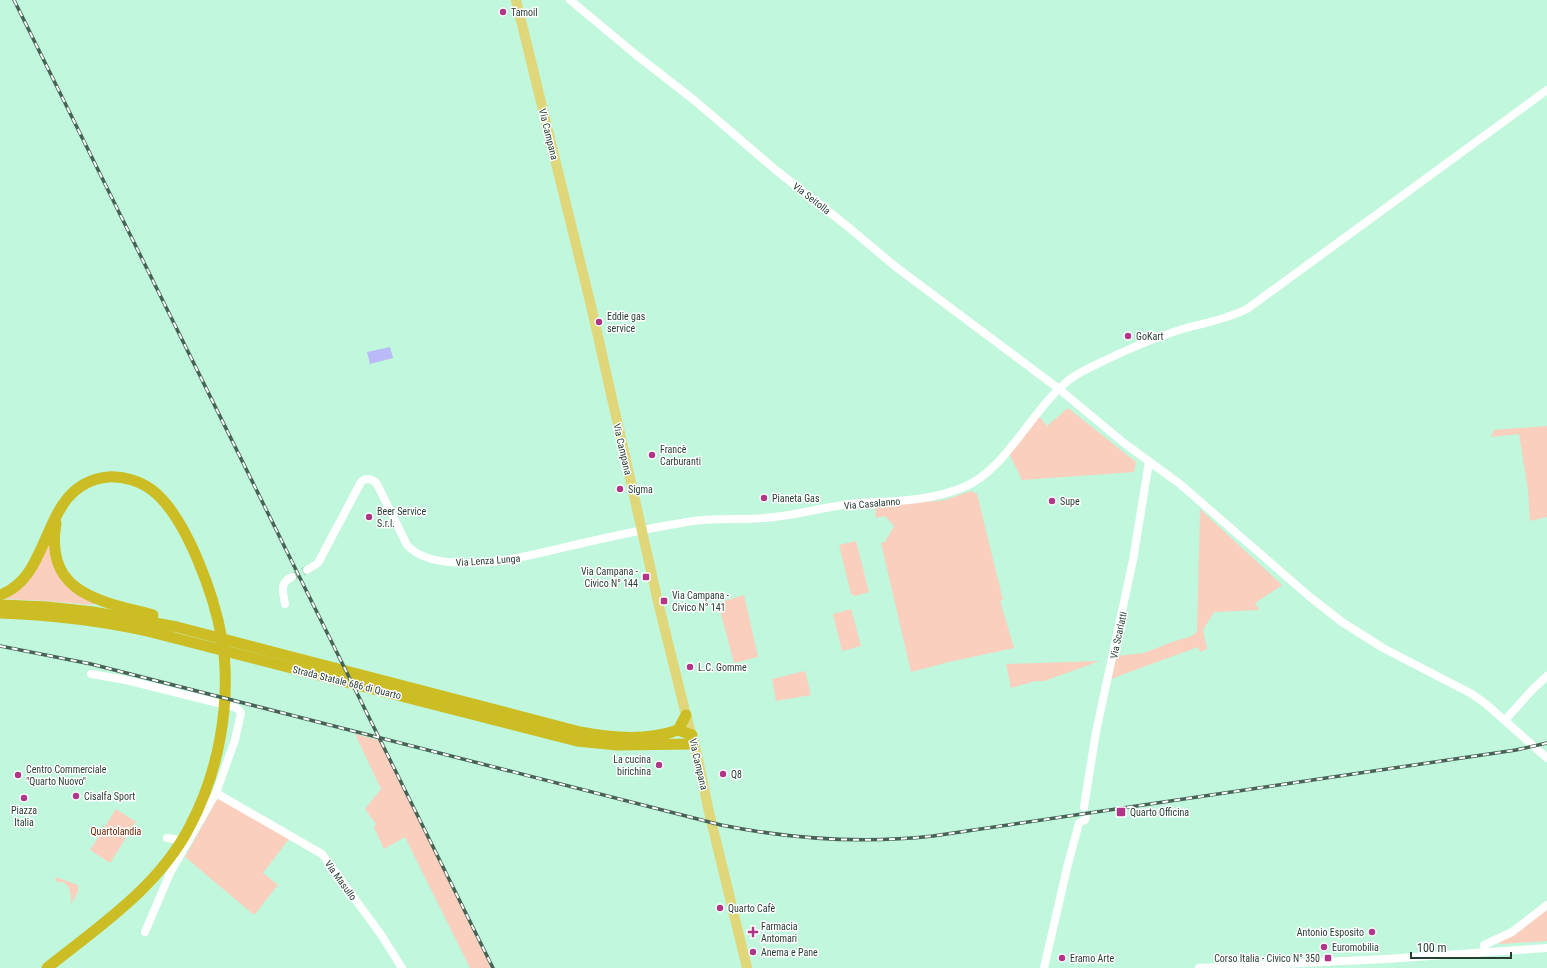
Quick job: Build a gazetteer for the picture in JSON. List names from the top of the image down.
{
  "streets": {
    "highway": ["Strada Statale 686 di Quarto"],
    "main road": ["Via Campana"],
    "street": [
      "Via Seitolla",
      "Via Casalanno",
      "Via Lenza Lunga",
      "Via Scarlatti",
      "Via Masullo"
    ]
  },
  "crossings": [
    ["Via Campana", "Via Casalanno"],
    ["Via Campana", "Via Lenza Lunga"],
    ["Via Campana", "Strada Statale 686 di Quarto"],
    ["Via Seitolla", "Via Casalanno"],
    ["Via Seitolla", "Via Scarlatti"],
    ["Via Casalanno", "Via Lenza Lunga"]
  ],
  "parks": ["Quartolandia"],
  "places": {
    "other": [
      "Tamoil",
      "Eddie gas service",
      "GoKart",
      "Francè Carburanti",
      "Sigma",
      "Pianeta Gas",
      "Supe",
      "Beer Service S.r.l.",
      "L.C. Gomme",
      "La cucina birichina",
      "Q8",
      "Centro Commerciale \"Quarto Nuovo\"",
      "Cisalfa Sport",
      "Piazza Italia",
      "Quarto Cafè",
      "Antonio Esposito",
      "Euromobilia",
      "Anema e Pane",
      "Eramo Arte"
    ],
    "transit": [
      "Via Campana - Civico N° 144",
      "Via Campana - Civico N° 141",
      "Quarto Officina",
      "Corso Italia - Civico N° 350"
    ],
    "health": ["Farmacia Antomari"]
  },
  "scale_bar": "100 m"
}
